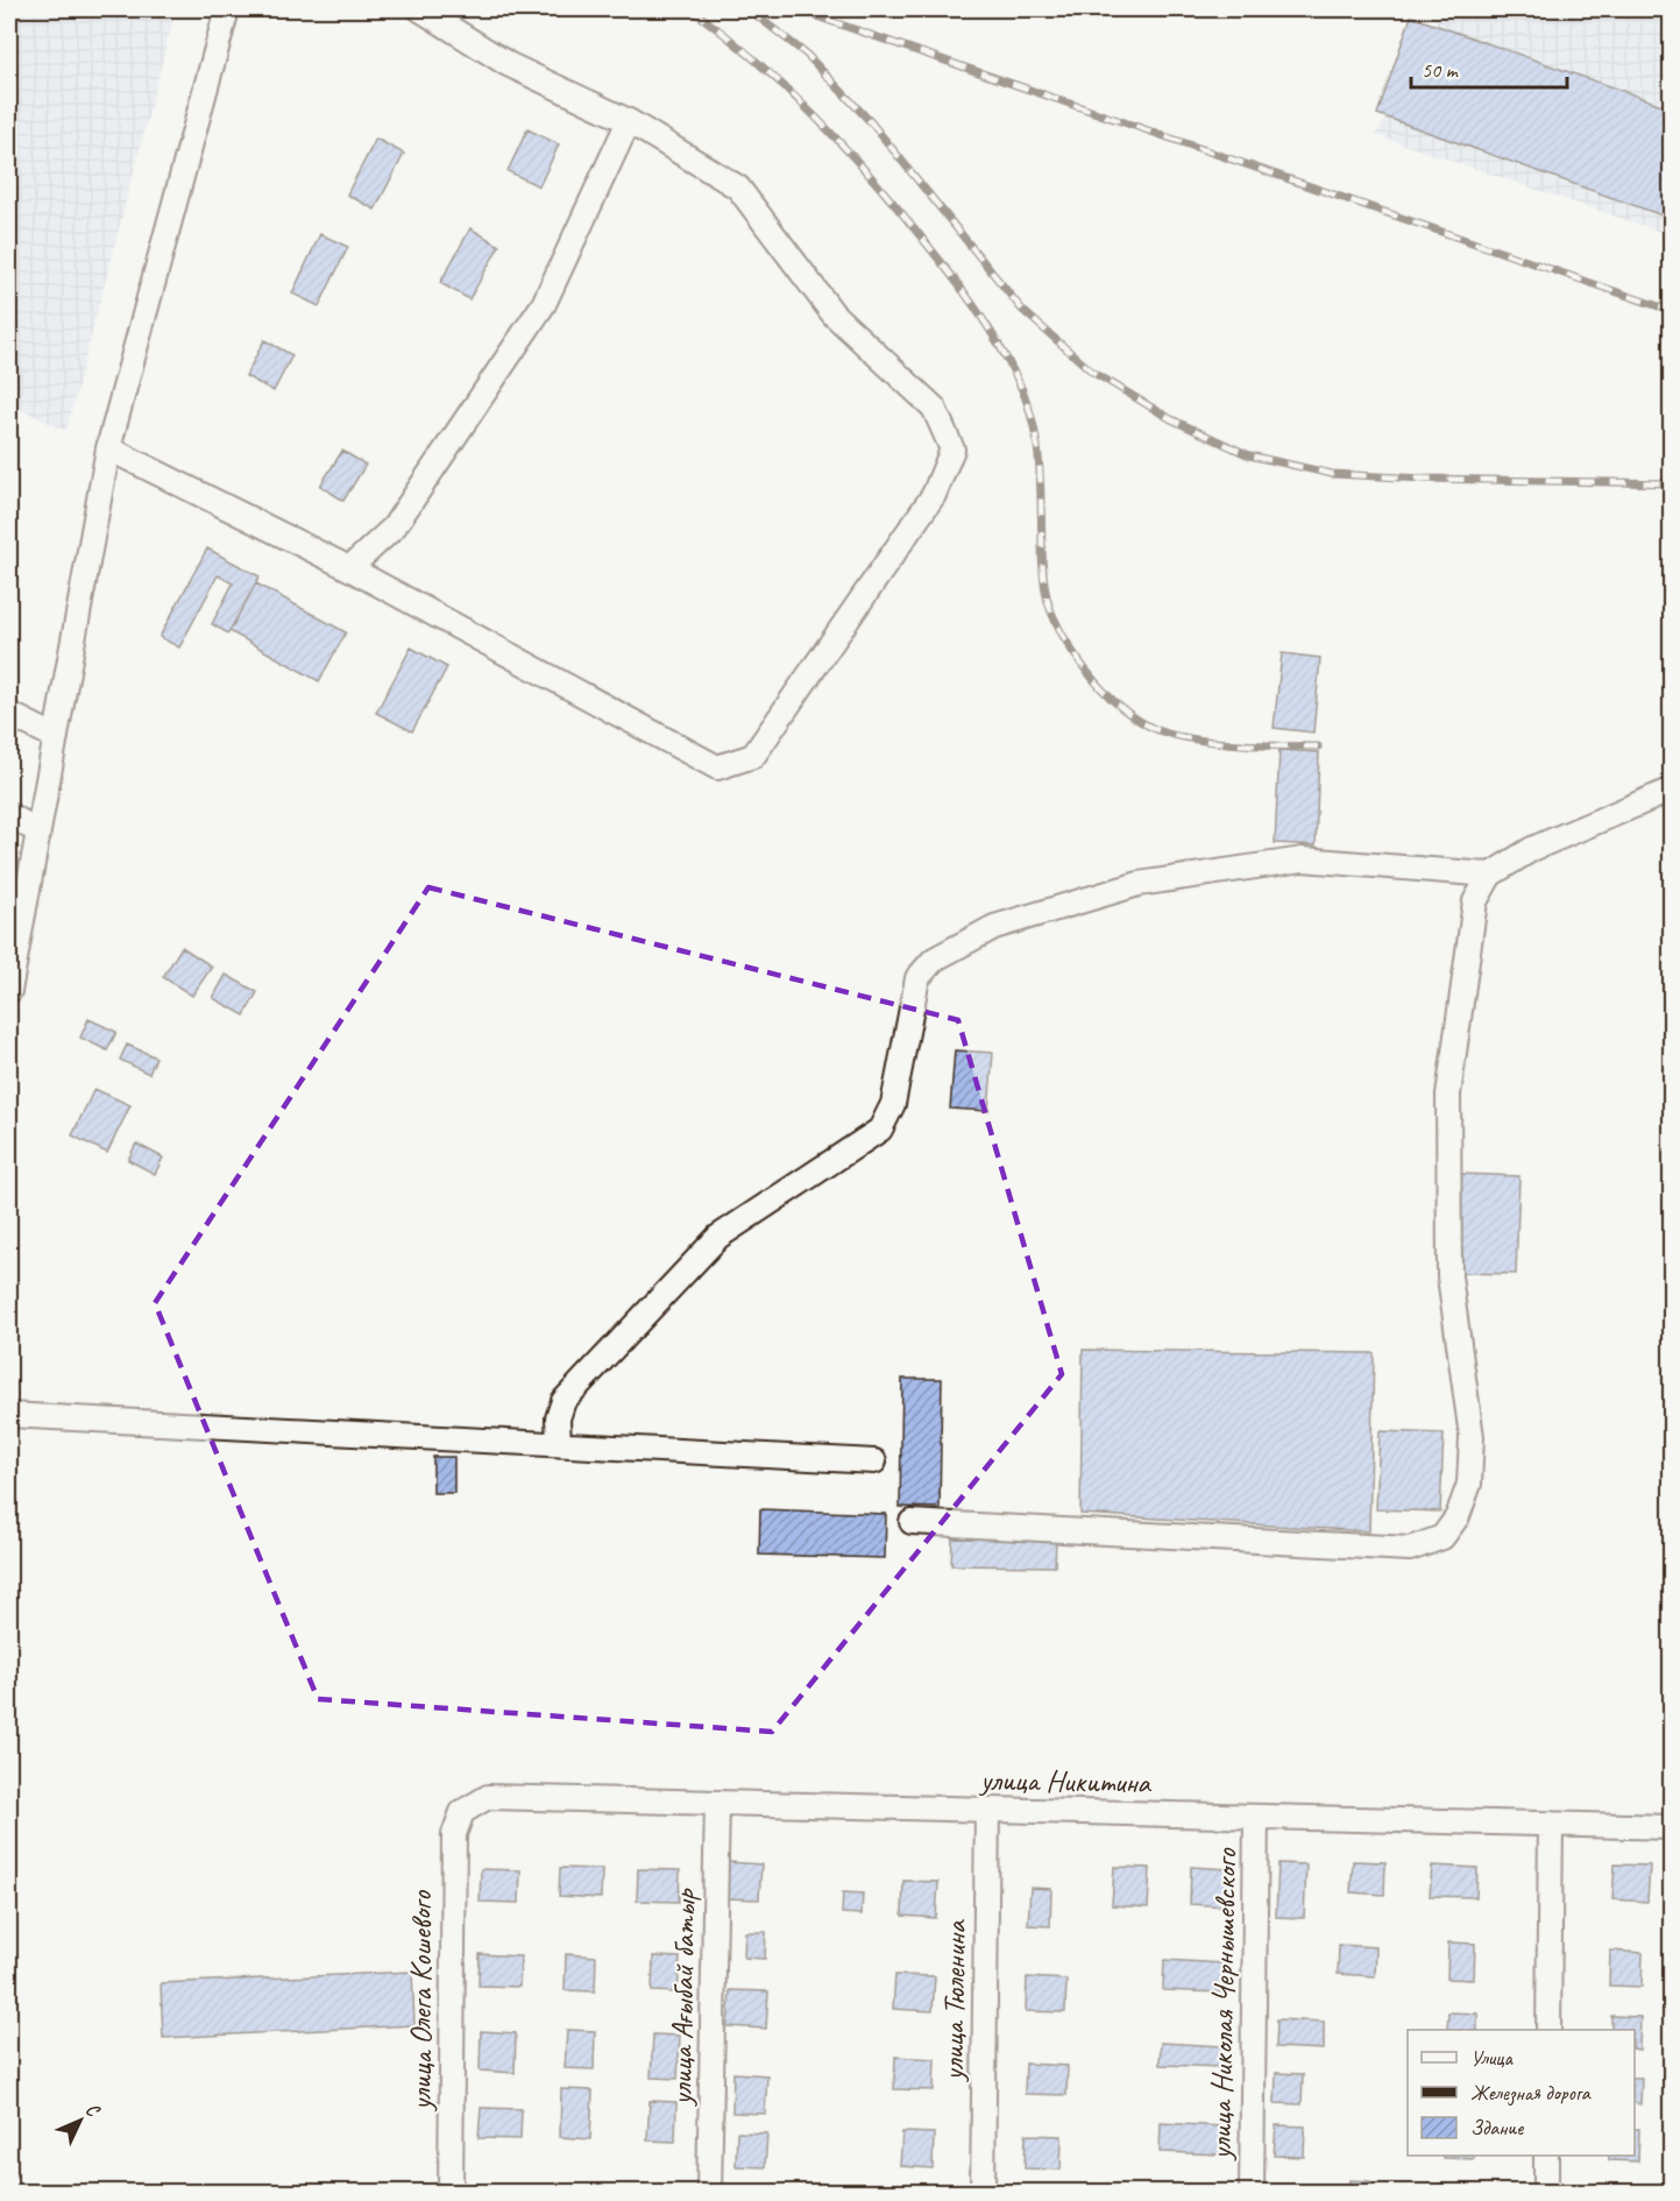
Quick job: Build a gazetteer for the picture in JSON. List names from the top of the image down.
{
  "streets": {
    "street": [
      "улица Никитина",
      "улица Ағыбай батыр",
      "улица Олега Кошевого",
      "улица Тюленина",
      "улица Николая Чернышевского"
    ]
  },
  "crossings": [
    ["улица Никитина", "улица Ағыбай батыр"],
    ["улица Никитина", "улица Олега Кошевого"],
    ["улица Никитина", "улица Тюленина"],
    ["улица Никитина", "улица Николая Чернышевского"]
  ],
  "legend": ["Улица", "Железная дорога", "Здание"],
  "scale_bar": "50 m",
  "north": "top right"
}
